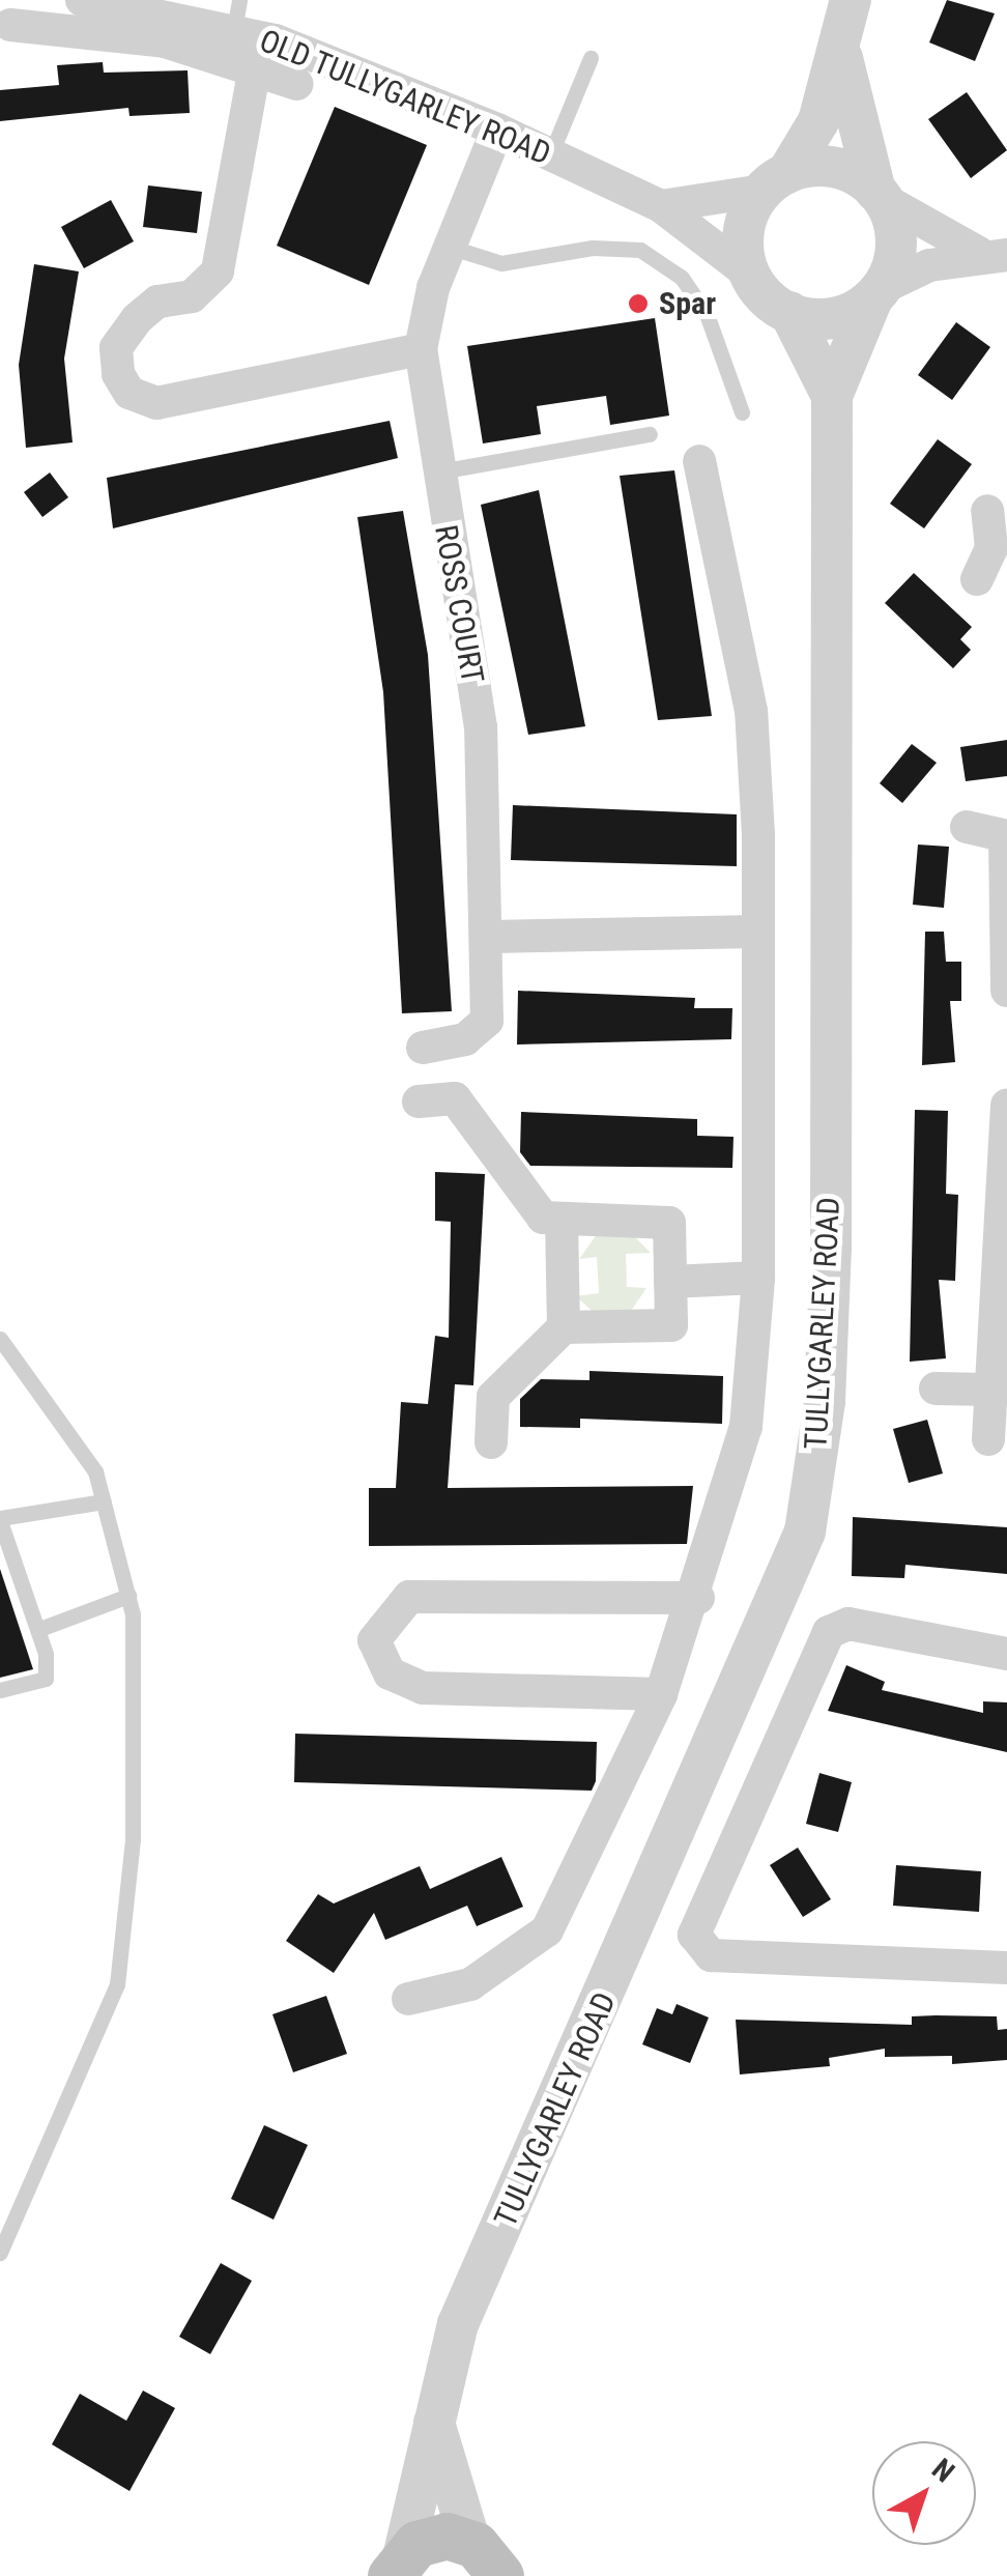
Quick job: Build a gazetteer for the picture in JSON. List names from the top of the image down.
{
  "streets": {
    "street": ["OLD TULLYGARLEY ROAD", "ROSS COURT", "TULLYGARLEY ROAD"]
  },
  "crossings": [
    ["OLD TULLYGARLEY ROAD", "ROSS COURT"],
    ["OLD TULLYGARLEY ROAD", "TULLYGARLEY ROAD"]
  ],
  "places": ["Spar"],
  "north": "top right"
}
